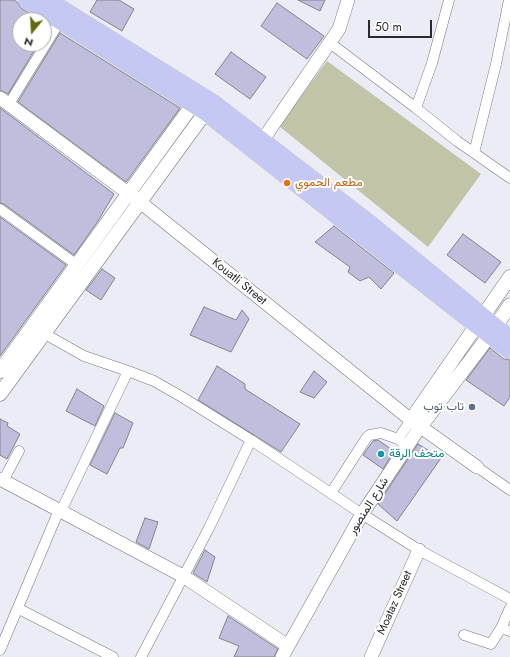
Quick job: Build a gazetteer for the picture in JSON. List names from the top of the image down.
{
  "streets": {
    "main road": ["شارع المنصور"],
    "street": ["Kouatli Street", "Moataz Street"]
  },
  "crossings": [
    ["Kouatli Street", "شارع المنصور"]
  ],
  "places": ["مطعم الحموي", "تاب توب", "متحف الرقة"],
  "scale_bar": "50 m",
  "north": "bottom"
}
